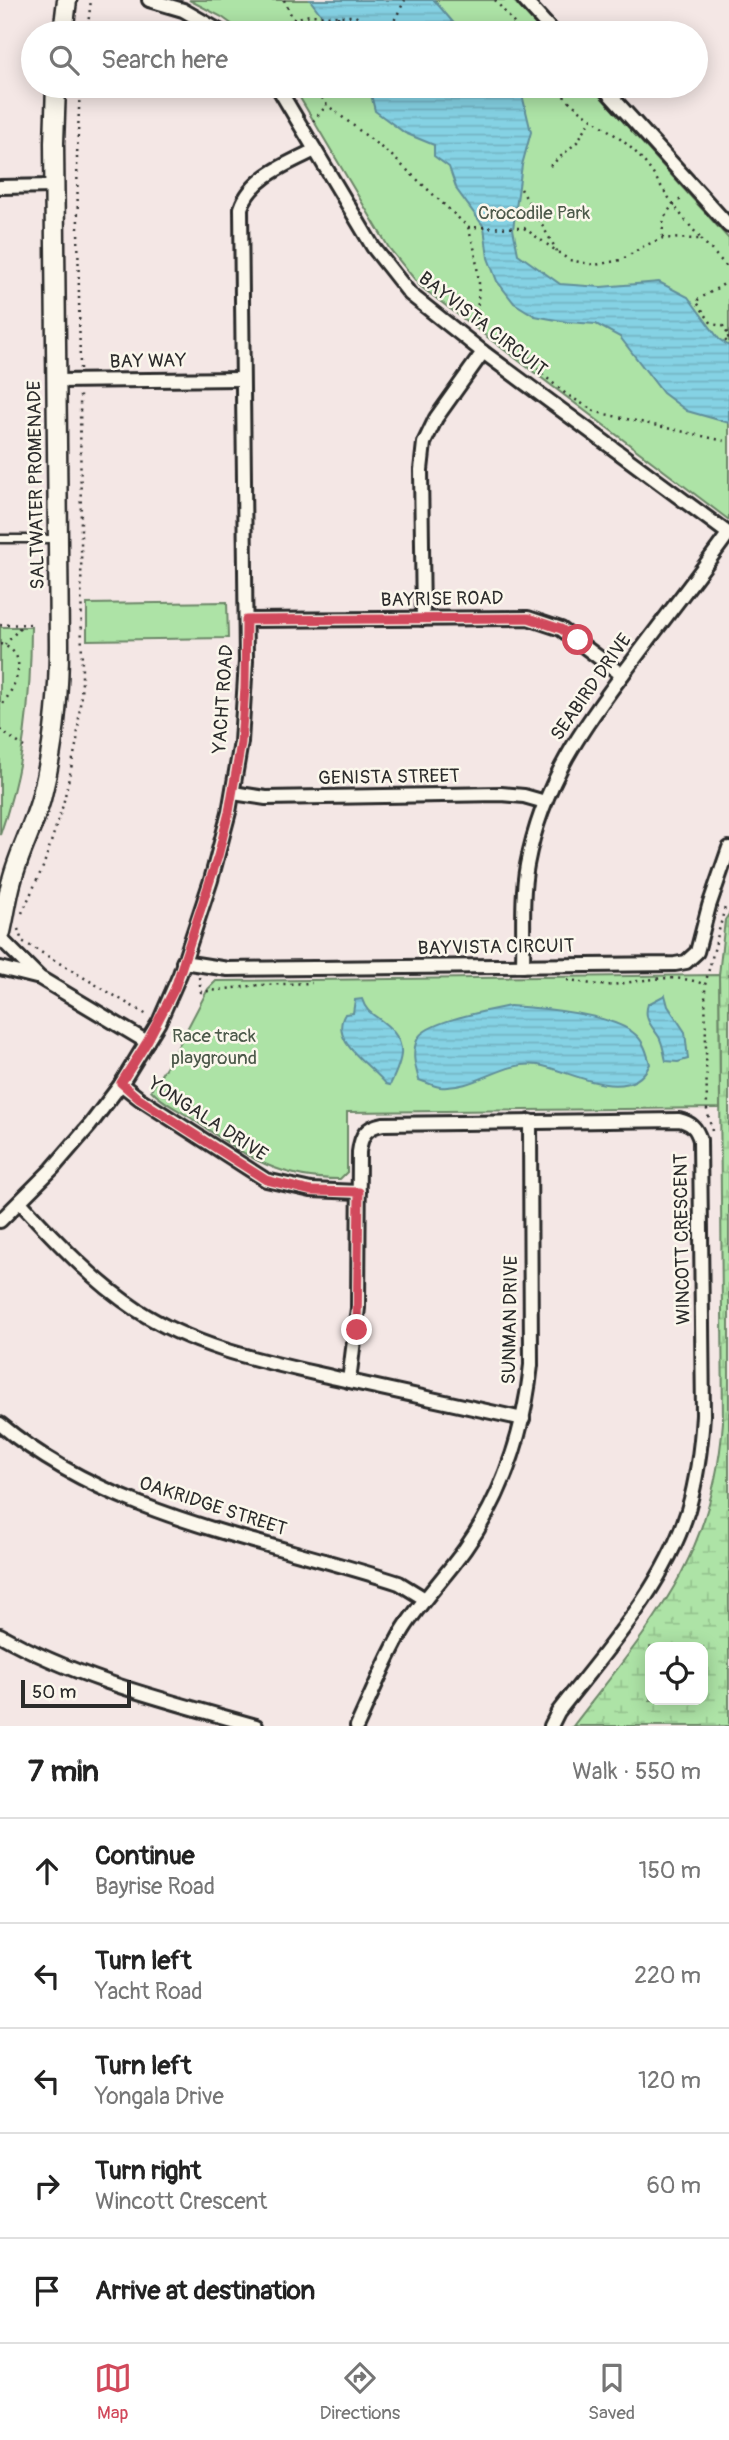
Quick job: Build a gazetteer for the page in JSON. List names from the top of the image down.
{
  "streets": {
    "street": [
      "BAYVISTA CIRCUIT",
      "BAY WAY",
      "SALTWATER PROMENADE",
      "BAYRISE ROAD",
      "SEABIRD DRIVE",
      "YACHT ROAD",
      "GENISTA STREET",
      "YONGALA DRIVE",
      "WINCOTT CRESCENT",
      "SUNMAN DRIVE",
      "OAKRIDGE STREET"
    ]
  },
  "crossings": [
    ["BAYVISTA CIRCUIT", "SEABIRD DRIVE"],
    ["BAYVISTA CIRCUIT", "YACHT ROAD"],
    ["BAY WAY", "SALTWATER PROMENADE"],
    ["BAY WAY", "YACHT ROAD"],
    ["BAYRISE ROAD", "SEABIRD DRIVE"],
    ["BAYRISE ROAD", "YACHT ROAD"],
    ["SEABIRD DRIVE", "GENISTA STREET"],
    ["YACHT ROAD", "GENISTA STREET"],
    ["YACHT ROAD", "YONGALA DRIVE"],
    ["YONGALA DRIVE", "WINCOTT CRESCENT"],
    ["WINCOTT CRESCENT", "SUNMAN DRIVE"],
    ["SUNMAN DRIVE", "OAKRIDGE STREET"]
  ],
  "parks": ["Crocodile Park", "Race track playground"],
  "scale_bar": "50 m",
  "page": {
    "search": "Search here",
    "scale": "50 m",
    "heading": ["7 min", "Walk · 550 m"],
    "list": [
      ["Continue", "Bayrise Road", "150 m"],
      ["Turn left", "Yacht Road", "220 m"],
      ["Turn left", "Yongala Drive", "120 m"],
      ["Turn right", "Wincott Crescent", "60 m"],
      "Arrive at destination"
    ],
    "nav": ["Map", "Directions", "Saved"]
  }
}
